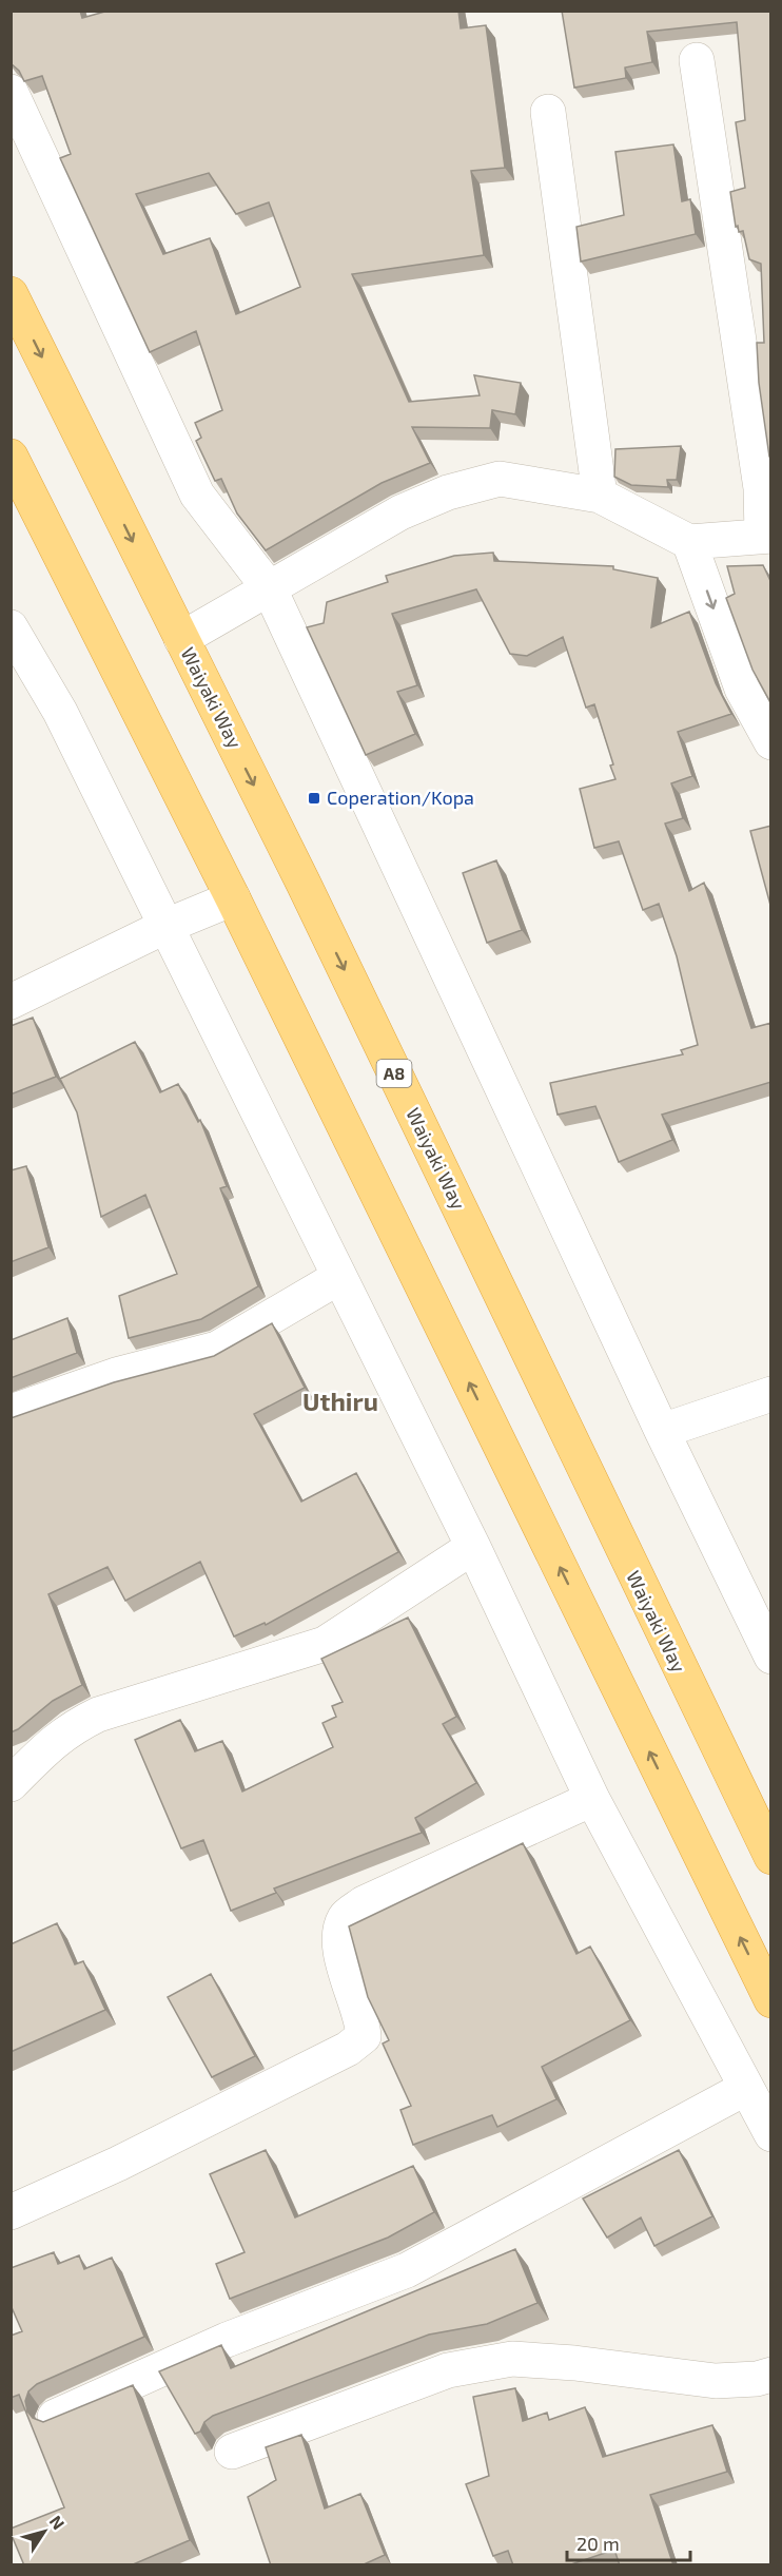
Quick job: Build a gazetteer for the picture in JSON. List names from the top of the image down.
{
  "streets": {
    "highway": ["Waiyaki Way", "A8"]
  },
  "districts": ["Uthiru"],
  "places": {
    "transit": ["Coperation/Kopa"]
  },
  "scale_bar": "20 m",
  "north": "top right"
}
